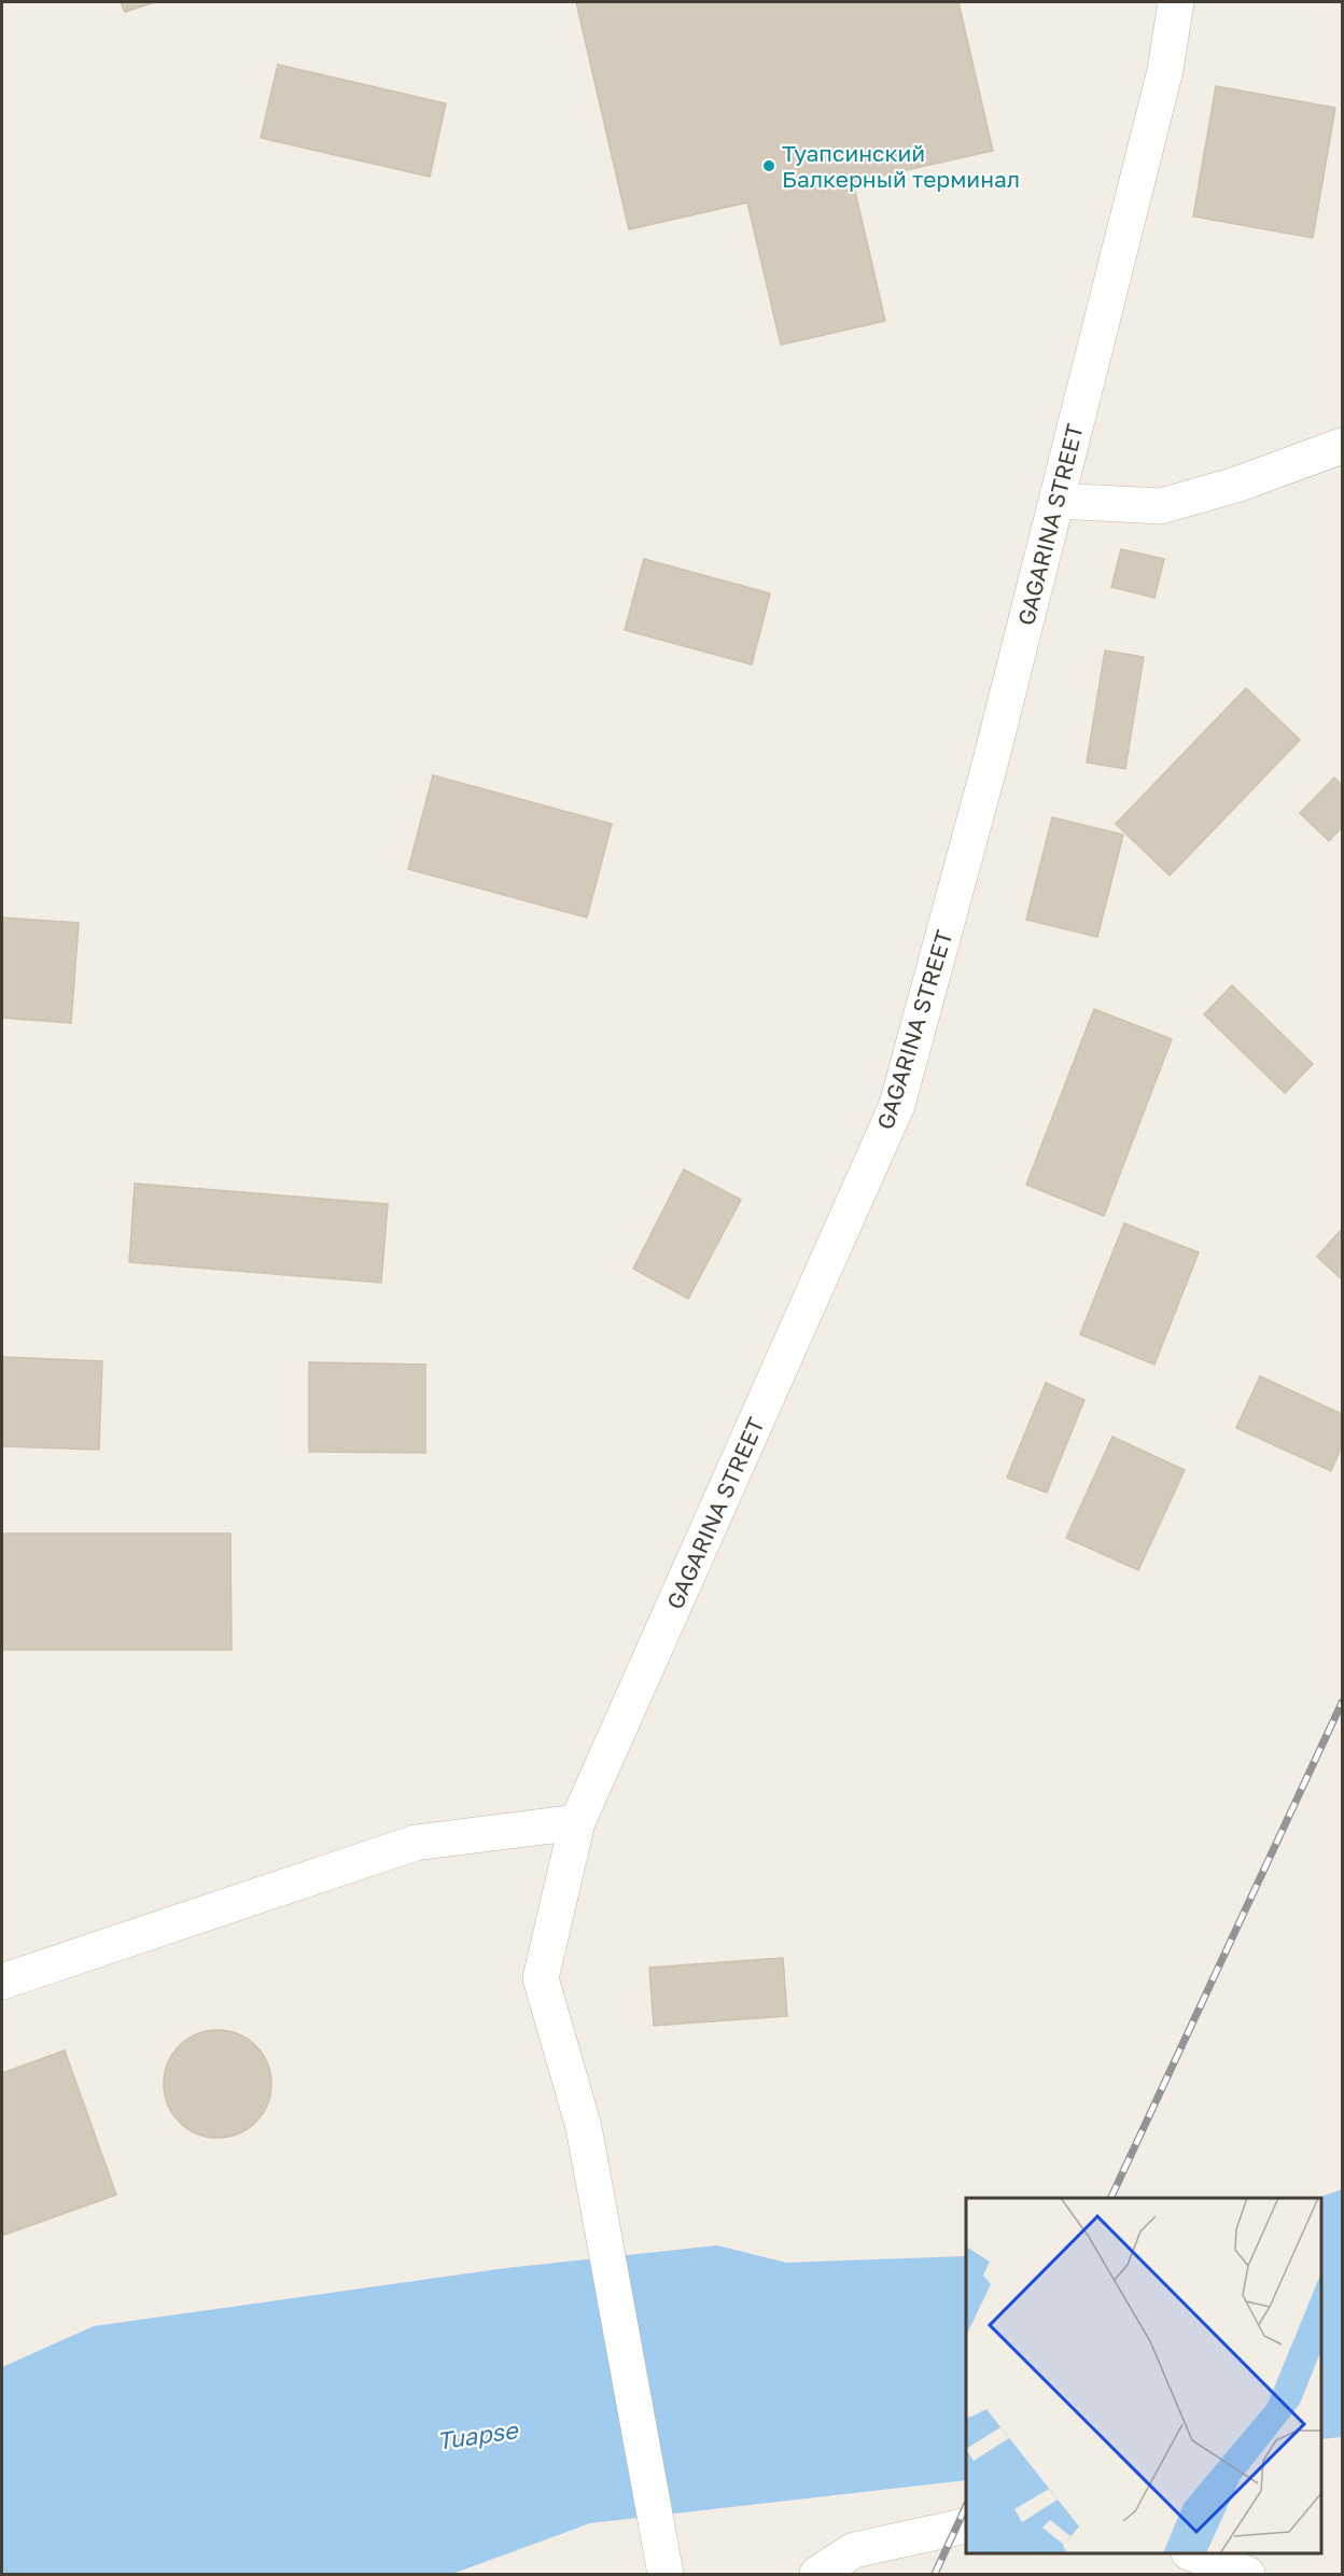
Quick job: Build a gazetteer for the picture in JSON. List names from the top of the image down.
{
  "streets": {
    "street": ["GAGARINA STREET"]
  },
  "water": ["Tuapse"],
  "places": ["Туапсинский Балкерный терминал"]
}
